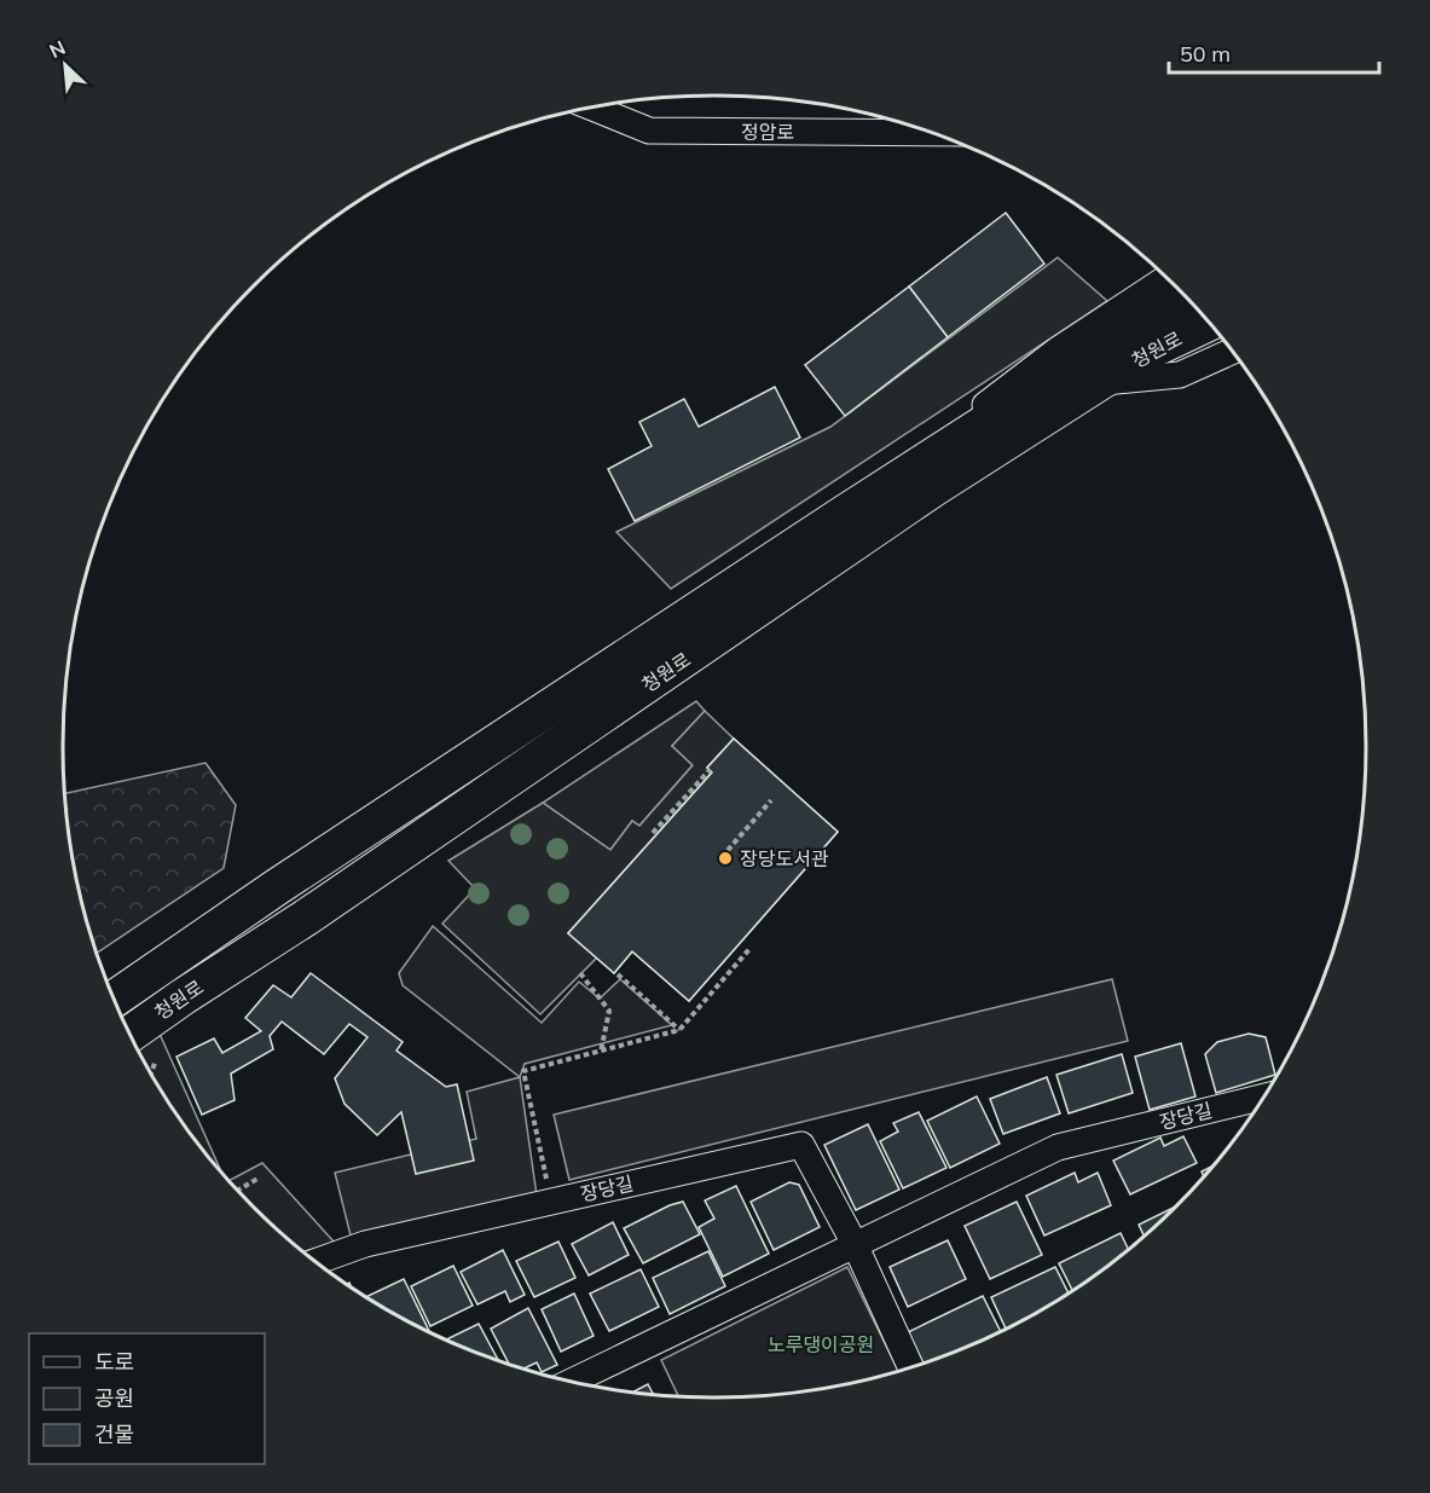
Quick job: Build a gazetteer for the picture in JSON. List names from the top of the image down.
{
  "streets": {
    "main road": ["청원로"],
    "street": ["정암로", "장당길"]
  },
  "parks": ["노루댕이공원"],
  "places": ["장당도서관"],
  "legend": ["도로", "공원", "건물"],
  "scale_bar": "50 m",
  "north": "top left"
}
